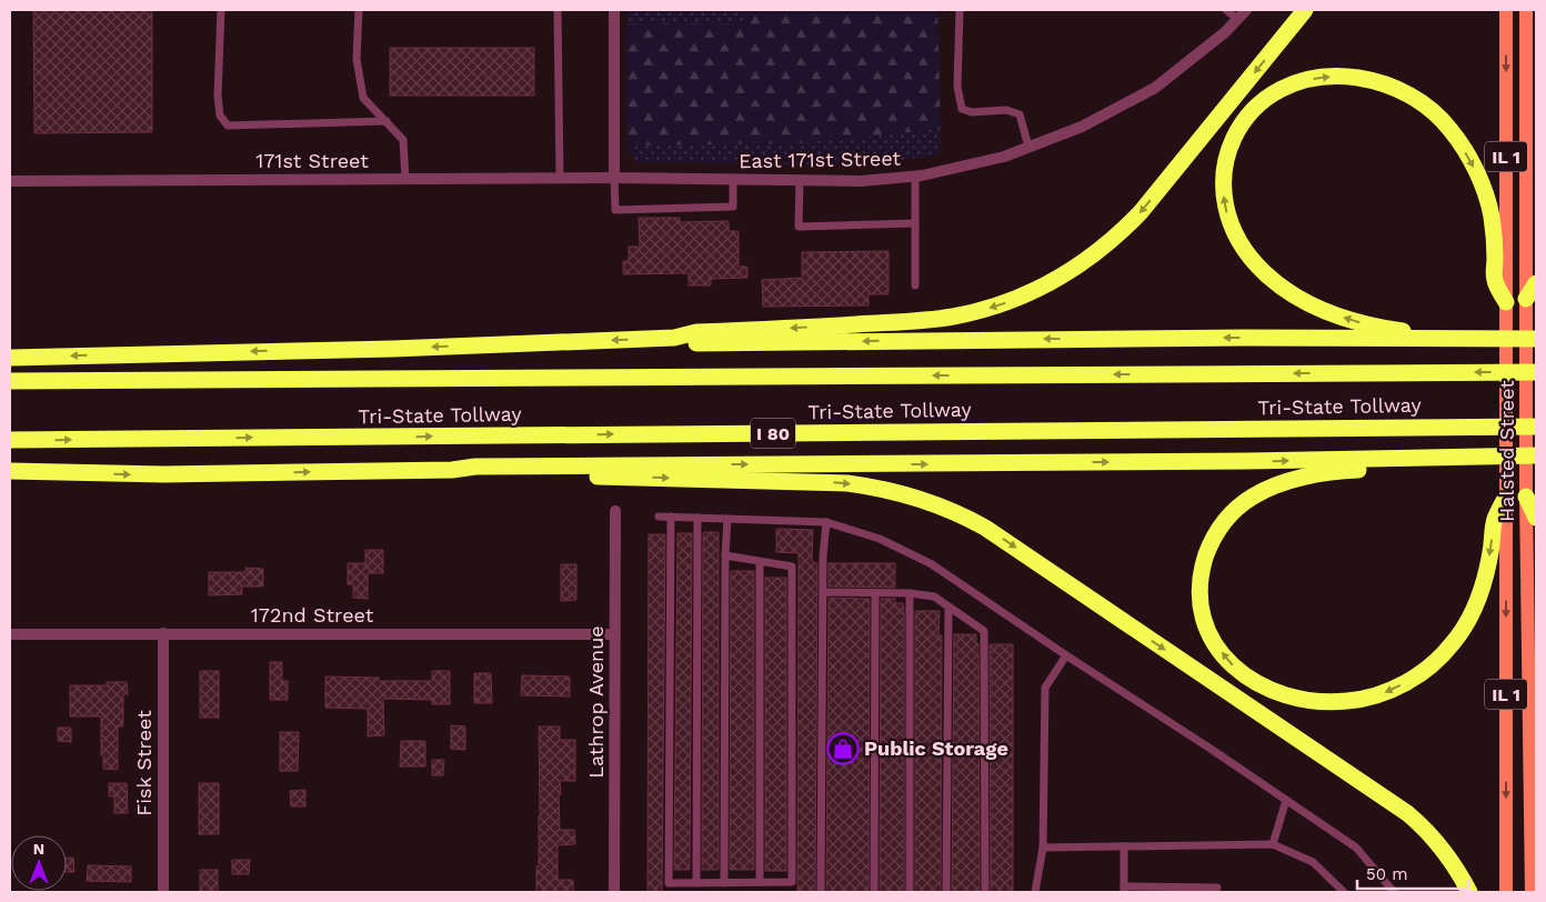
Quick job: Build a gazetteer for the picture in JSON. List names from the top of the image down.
{
  "streets": {
    "highway": ["Tri-State Tollway", "I 80"],
    "main road": ["IL 1", "Halsted Street"],
    "street": [
      "East 171st Street",
      "171st Street",
      "172nd Street",
      "Lathrop Avenue",
      "Fisk Street"
    ]
  },
  "crossings": [
    ["East 171st Street", "171st Street"],
    ["172nd Street", "Lathrop Avenue"],
    ["172nd Street", "Fisk Street"]
  ],
  "places": {
    "shop": ["Public Storage"]
  },
  "scale_bar": "50 m",
  "north": "top"
}
